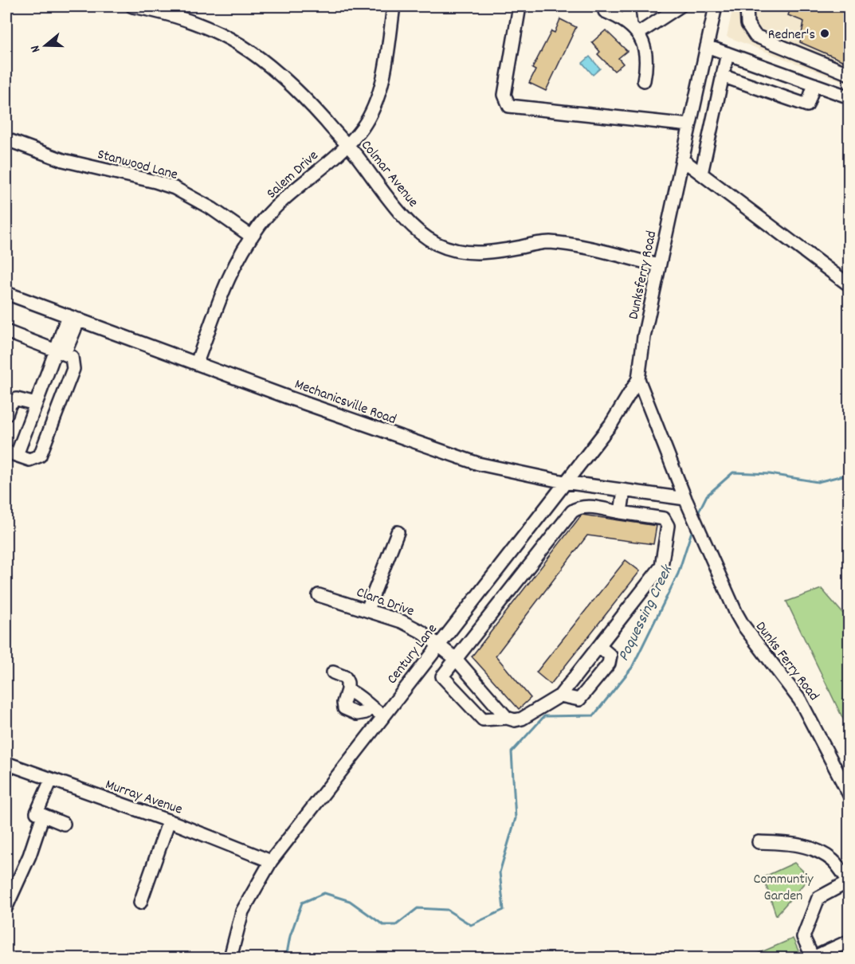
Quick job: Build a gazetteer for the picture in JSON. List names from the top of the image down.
{
  "streets": {
    "street": [
      "Stanwood Lane",
      "Colmar Avenue",
      "Salem Drive",
      "Dunksferry Road",
      "Mechanicsville Road",
      "Clara Drive",
      "Century Lane",
      "Dunks Ferry Road",
      "Murray Avenue"
    ]
  },
  "crossings": [
    ["Stanwood Lane", "Salem Drive"],
    ["Colmar Avenue", "Salem Drive"],
    ["Colmar Avenue", "Dunksferry Road"],
    ["Salem Drive", "Mechanicsville Road"],
    ["Dunksferry Road", "Mechanicsville Road"],
    ["Dunksferry Road", "Century Lane"],
    ["Dunksferry Road", "Dunks Ferry Road"],
    ["Mechanicsville Road", "Century Lane"],
    ["Clara Drive", "Century Lane"],
    ["Century Lane", "Murray Avenue"]
  ],
  "water": ["Poquessing Creek"],
  "parks": ["Communtiy Garden"],
  "places": ["Redner's"],
  "north": "left"
}
